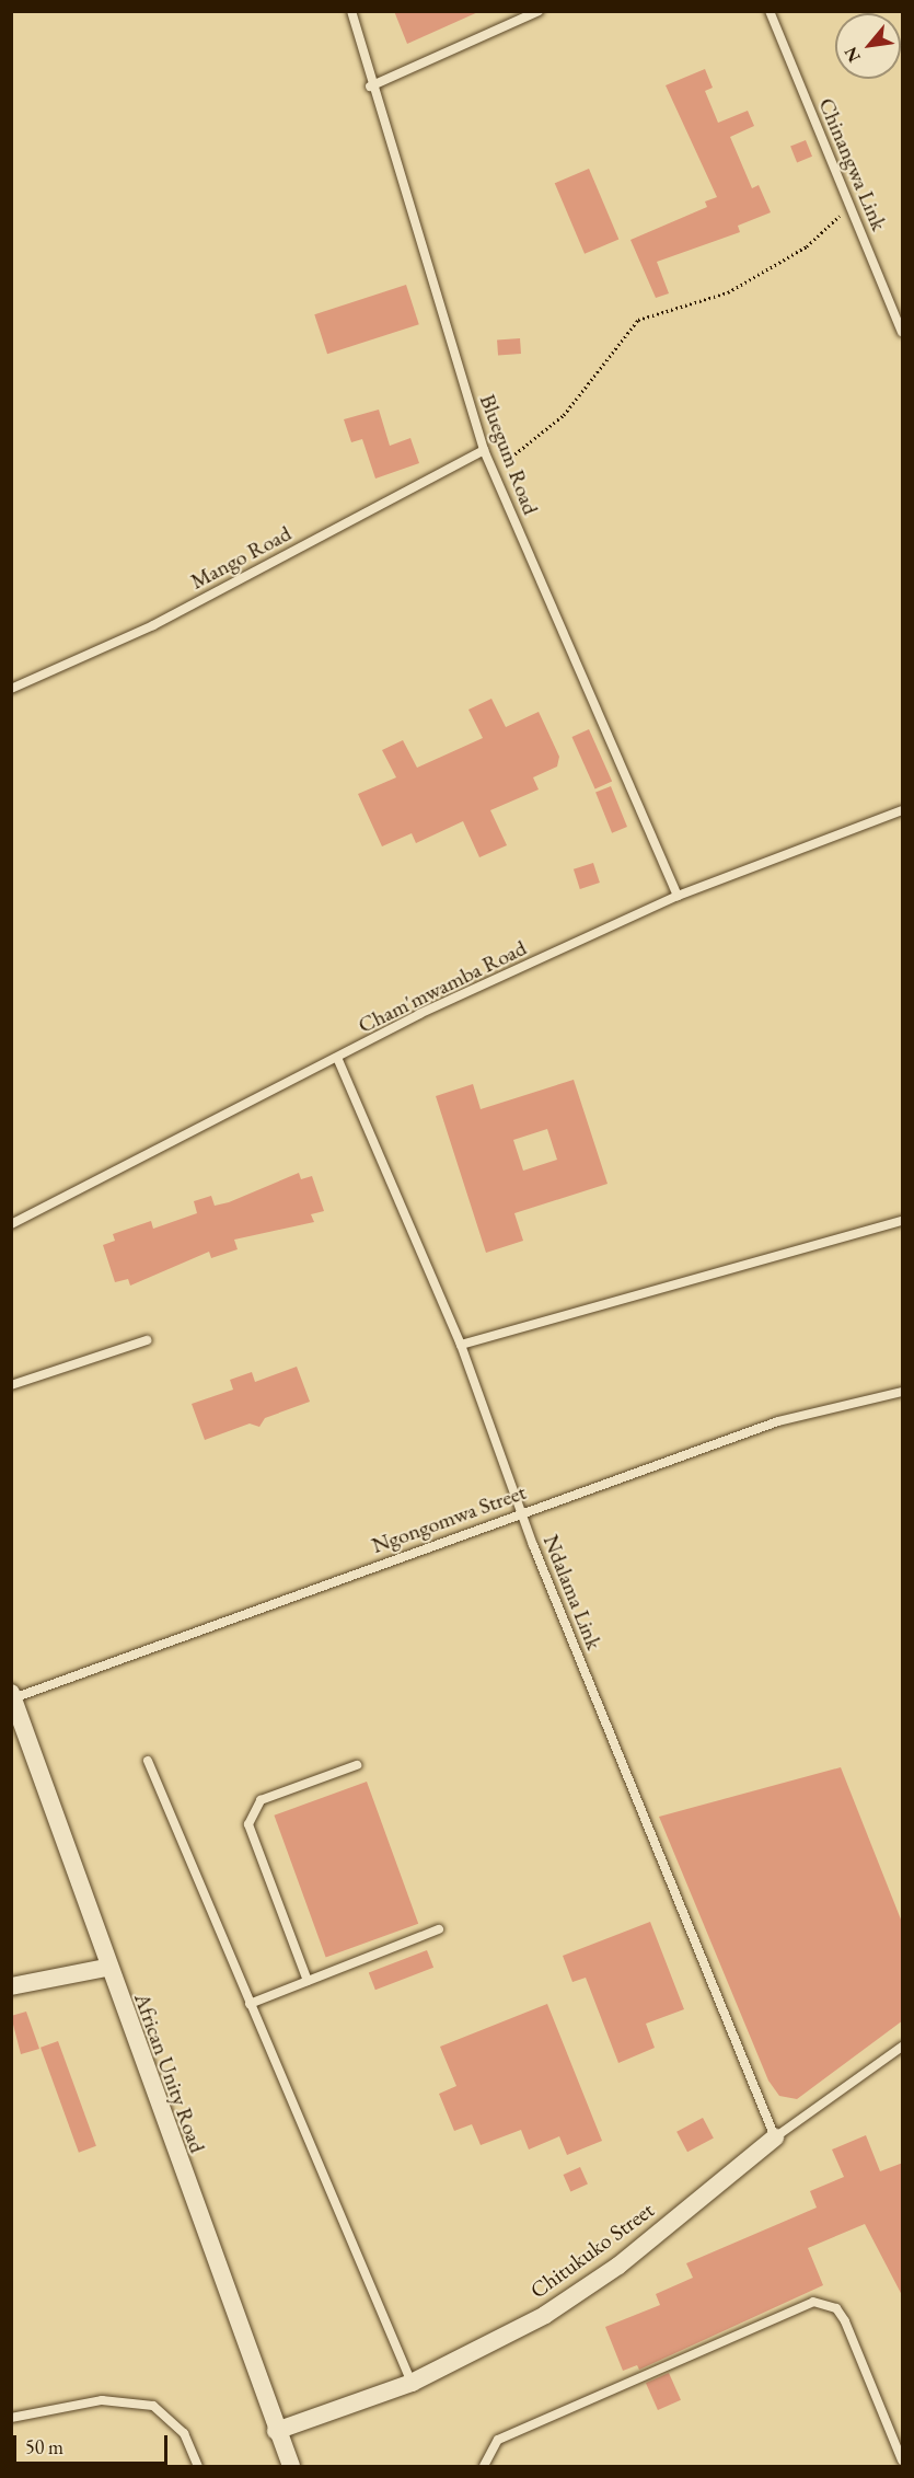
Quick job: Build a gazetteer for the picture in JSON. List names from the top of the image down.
{
  "streets": {
    "street": ["African Unity Road", "Chitukuko Street"],
    "lane": [
      "Chinangwa Link",
      "Bluegum Road",
      "Mango Road",
      "Cham'mwamba Road",
      "Ngongomwa Street",
      "Ndalama Link"
    ]
  },
  "crossings": [
    ["Bluegum Road", "Mango Road"],
    ["Bluegum Road", "Cham'mwamba Road"],
    ["Cham'mwamba Road", "Ndalama Link"],
    ["Ngongomwa Street", "Ndalama Link"],
    ["Ngongomwa Street", "African Unity Road"],
    ["Ndalama Link", "Chitukuko Street"],
    ["African Unity Road", "Chitukuko Street"]
  ],
  "scale_bar": "50 m",
  "north": "bottom left"
}
